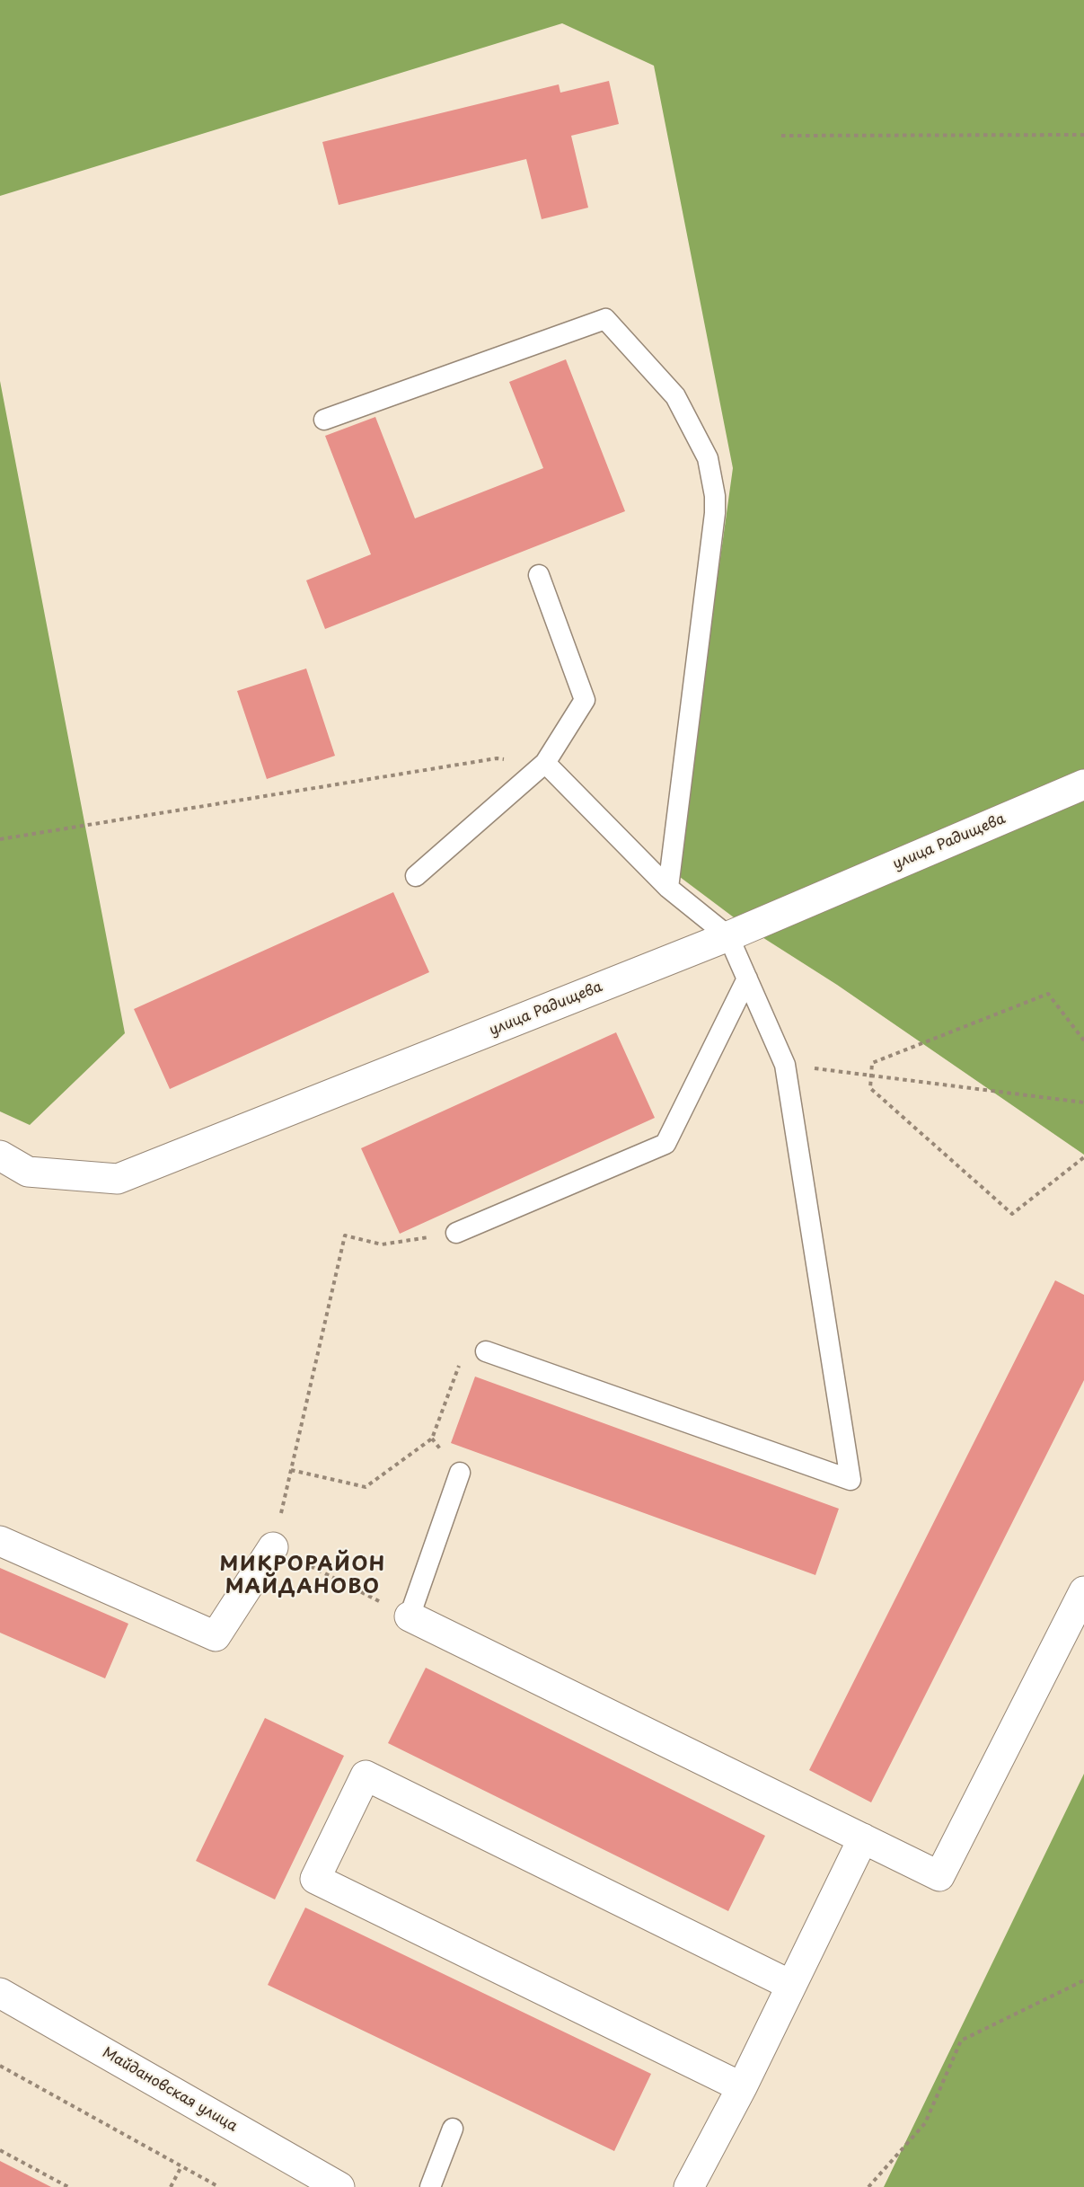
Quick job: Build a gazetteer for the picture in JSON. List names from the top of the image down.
{
  "streets": {
    "street": ["улица Радищева", "Майдановская улица"]
  },
  "districts": ["МИКРОРАЙОН МАЙДАНОВО"]
}
